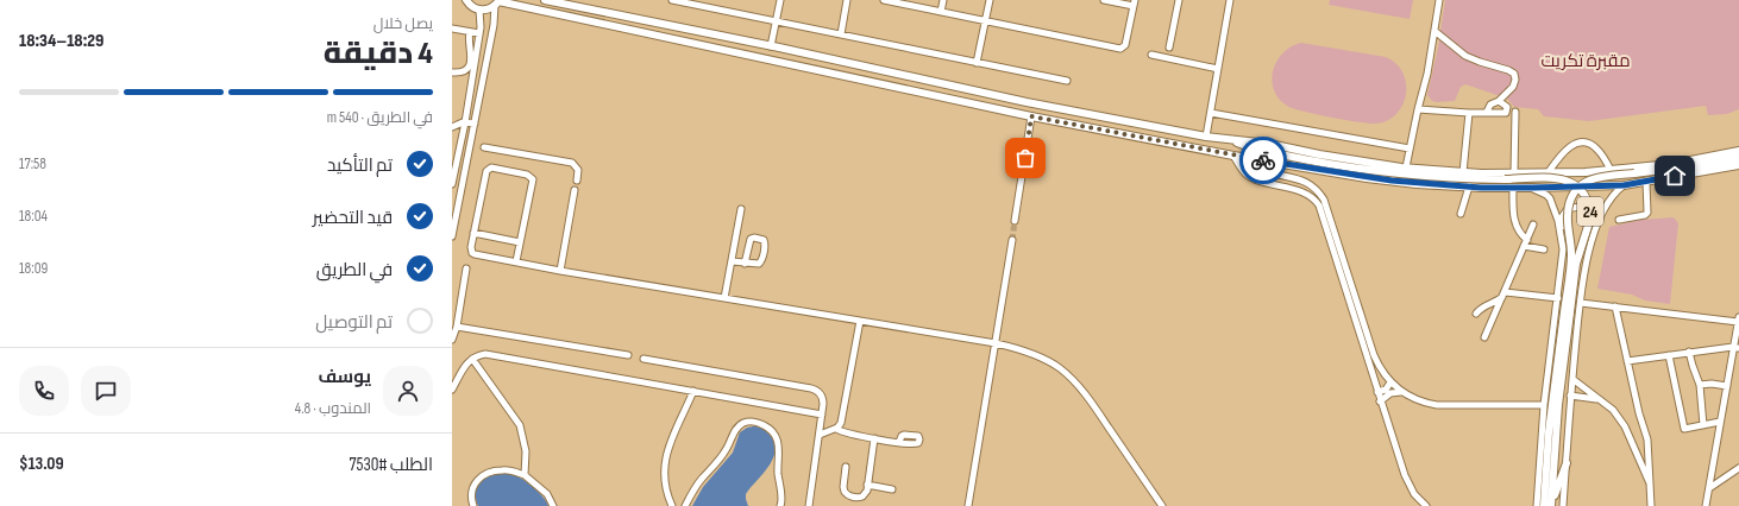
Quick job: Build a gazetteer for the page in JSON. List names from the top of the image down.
{
  "streets": {
    "main road": ["24"]
  },
  "parks": ["مقبرة تكريت"],
  "page": {
    "heading": ["4 دقيقة", "يصل خلال", "18:29–18:34"],
    "panel": [
      "يوسف",
      "المندوب · 4.8",
      "الطلب #7530",
      "$13.09"
    ],
    "bar": "في الطريق · 540 m",
    "list": [
      ["تم التأكيد", "17:58"],
      ["قيد التحضير", "18:04"],
      ["في الطريق", "18:09"],
      "تم التوصيل"
    ]
  }
}
